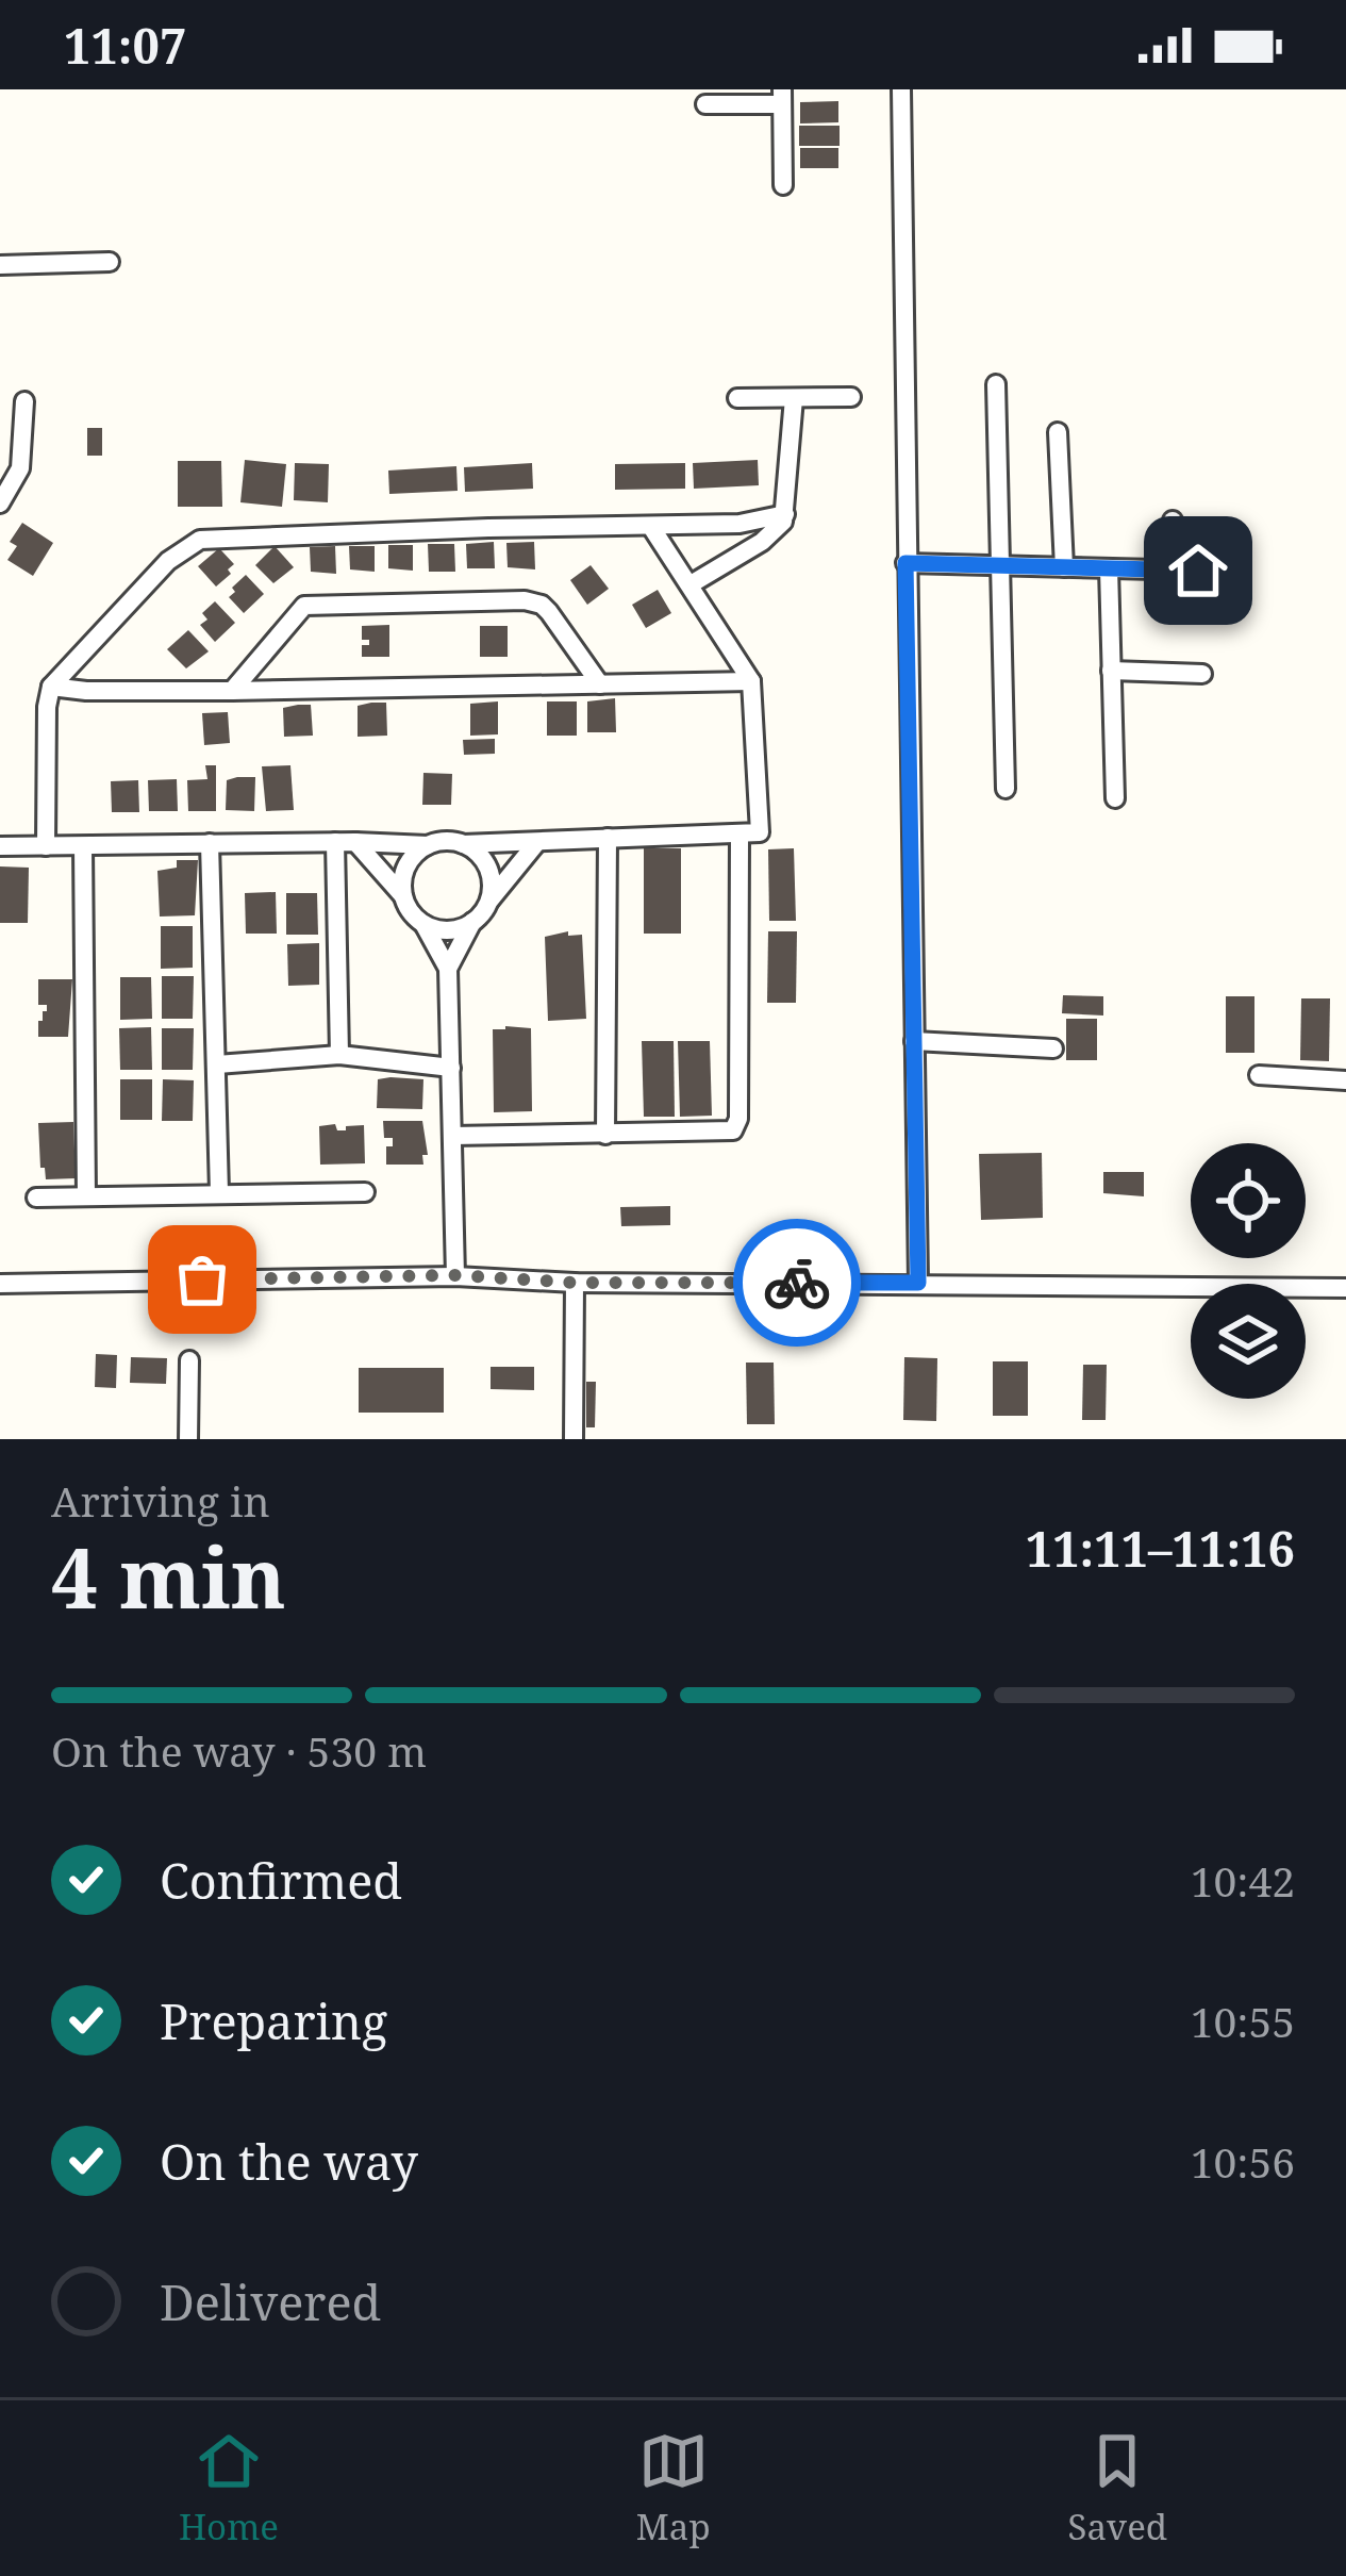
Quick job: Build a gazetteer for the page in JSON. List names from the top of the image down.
{
  "page": {
    "status": "11:07",
    "heading": ["4 min", "Arriving in", "11:11–11:16"],
    "bar": "On the way · 530 m",
    "list": [
      ["Confirmed", "10:42"],
      ["Preparing", "10:55"],
      ["On the way", "10:56"],
      "Delivered"
    ],
    "tabs": ["Home", "Map", "Saved"]
  }
}
